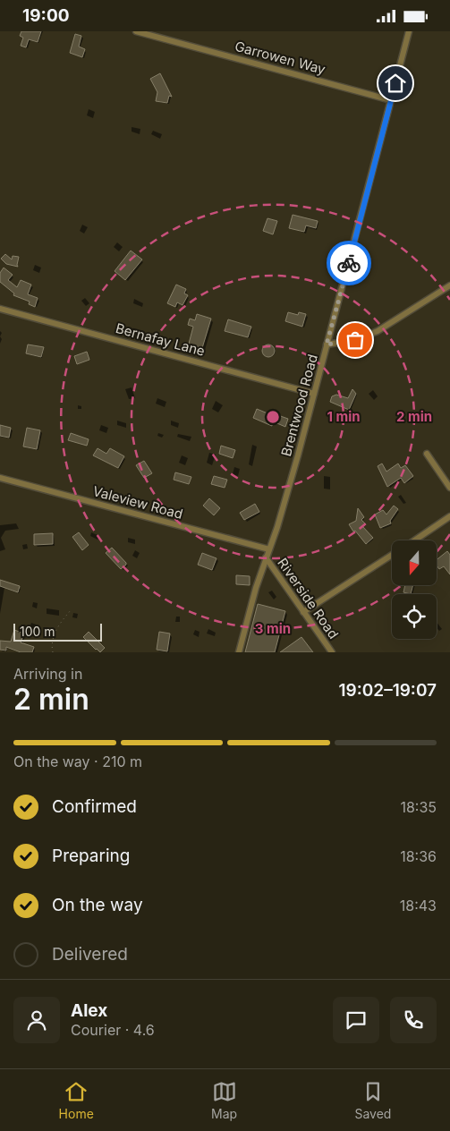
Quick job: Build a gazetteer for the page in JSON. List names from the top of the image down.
{
  "streets": {
    "street": [
      "Garrowen Way",
      "Bernafay Lane",
      "Brentwood Road",
      "Valeview Road",
      "Riverside Road"
    ]
  },
  "crossings": [
    ["Garrowen Way", "Brentwood Road"],
    ["Bernafay Lane", "Brentwood Road"],
    ["Brentwood Road", "Valeview Road"],
    ["Brentwood Road", "Riverside Road"]
  ],
  "scale_bar": "100 m",
  "north": "bottom",
  "page": {
    "status": "19:00",
    "scale": "100 m",
    "heading": ["2 min", "Arriving in", "19:02–19:07"],
    "panel": ["Alex", "Courier · 4.6"],
    "bar": "On the way · 210 m",
    "list": [
      ["Confirmed", "18:35"],
      ["Preparing", "18:36"],
      ["On the way", "18:43"],
      "Delivered"
    ],
    "tabs": ["Home", "Map", "Saved"]
  },
  "rings": ["1 min", "2 min", "3 min"]
}
